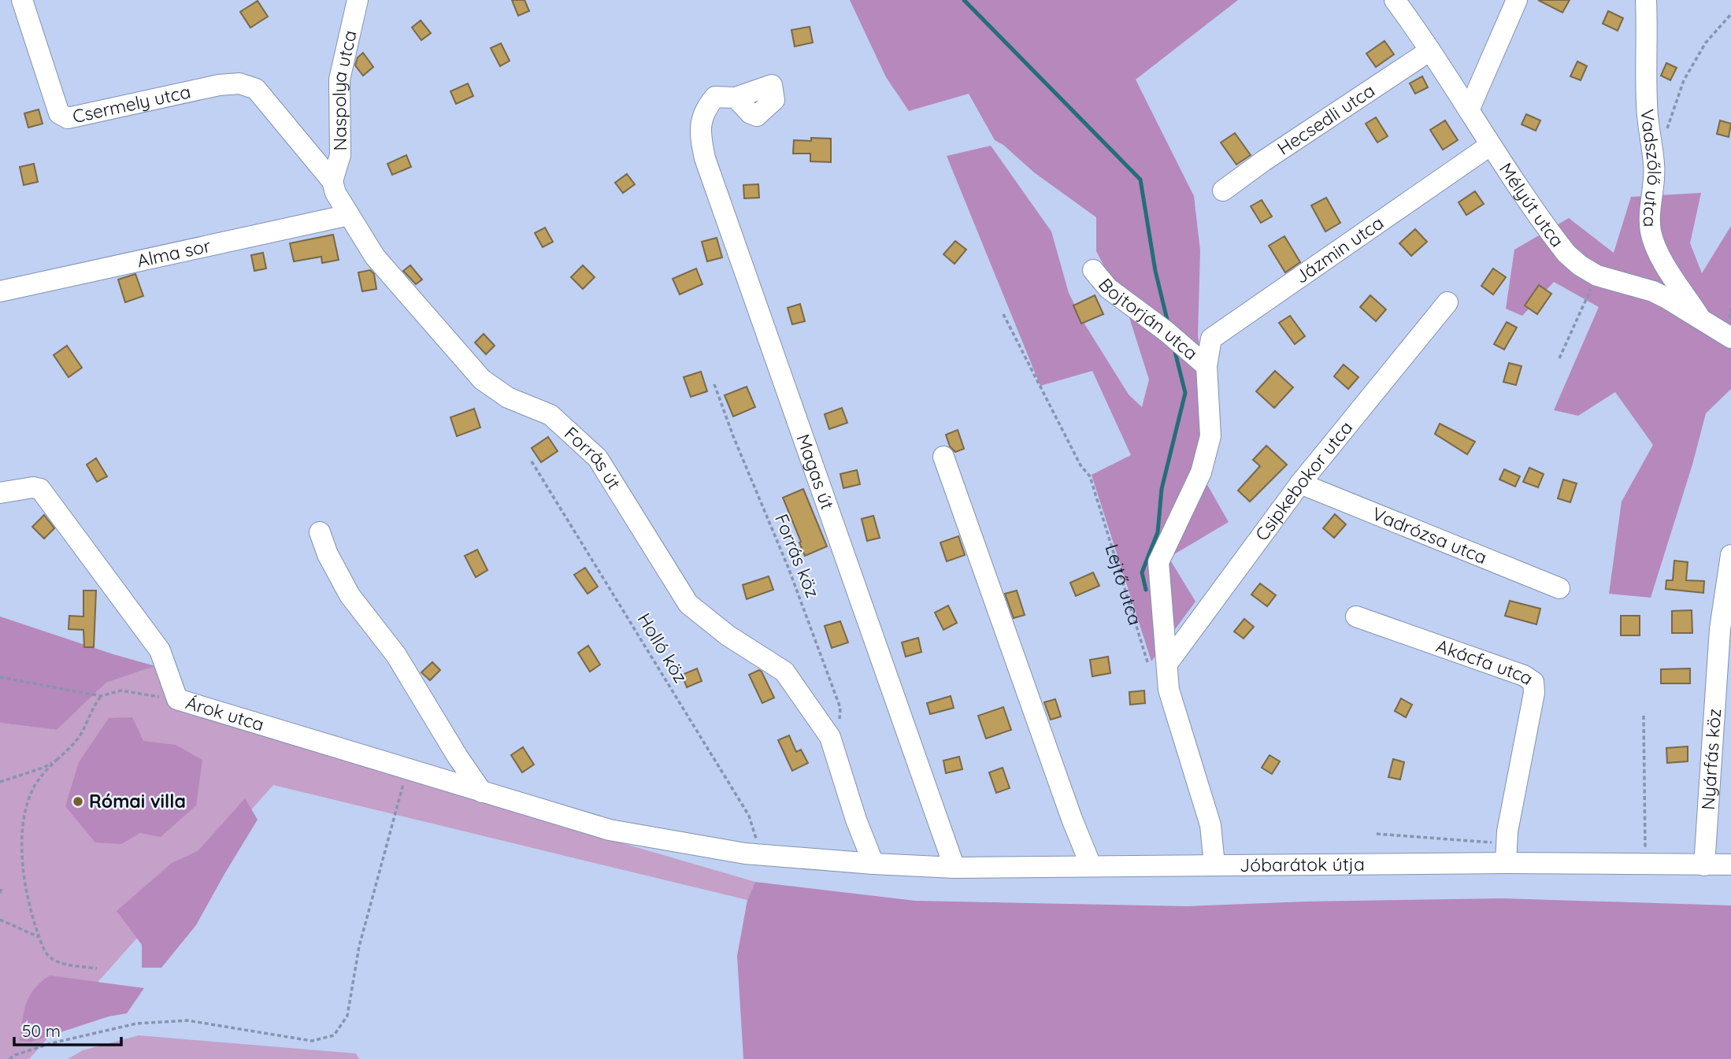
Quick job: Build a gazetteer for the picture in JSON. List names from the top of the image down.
{
  "streets": {
    "street": [
      "Naspolya utca",
      "Csermely utca",
      "Hecsedli utca",
      "Vadszőlő utca",
      "Mélyút utca",
      "Jázmin utca",
      "Alma sor",
      "Bojtorján utca",
      "Forrás út",
      "Magas út",
      "Csipkebokor utca",
      "Vadrózsa utca",
      "Akácfa utca",
      "Árok utca",
      "Nyárfás köz",
      "Jóbarátok útja"
    ],
    "path": ["Forrás köz", "Lejtő utca", "Holló köz"]
  },
  "crossings": [
    ["Naspolya utca", "Forrás út"],
    ["Csermely utca", "Forrás út"],
    ["Hecsedli utca", "Mélyút utca"],
    ["Vadszőlő utca", "Mélyút utca"],
    ["Mélyút utca", "Jázmin utca"],
    ["Jázmin utca", "Bojtorján utca"],
    ["Jázmin utca", "Csipkebokor utca"],
    ["Jázmin utca", "Lejtő utca"],
    ["Jázmin utca", "Jóbarátok útja"],
    ["Alma sor", "Forrás út"],
    ["Forrás út", "Forrás köz"],
    ["Forrás út", "Jóbarátok útja"],
    ["Magas út", "Jóbarátok útja"],
    ["Csipkebokor utca", "Vadrózsa utca"],
    ["Csipkebokor utca", "Lejtő utca"],
    ["Holló köz", "Árok utca"],
    ["Holló köz", "Jóbarátok útja"],
    ["Akácfa utca", "Jóbarátok útja"],
    ["Árok utca", "Jóbarátok útja"],
    ["Nyárfás köz", "Jóbarátok útja"]
  ],
  "places": ["Római villa"],
  "scale_bar": "50 m"
}
